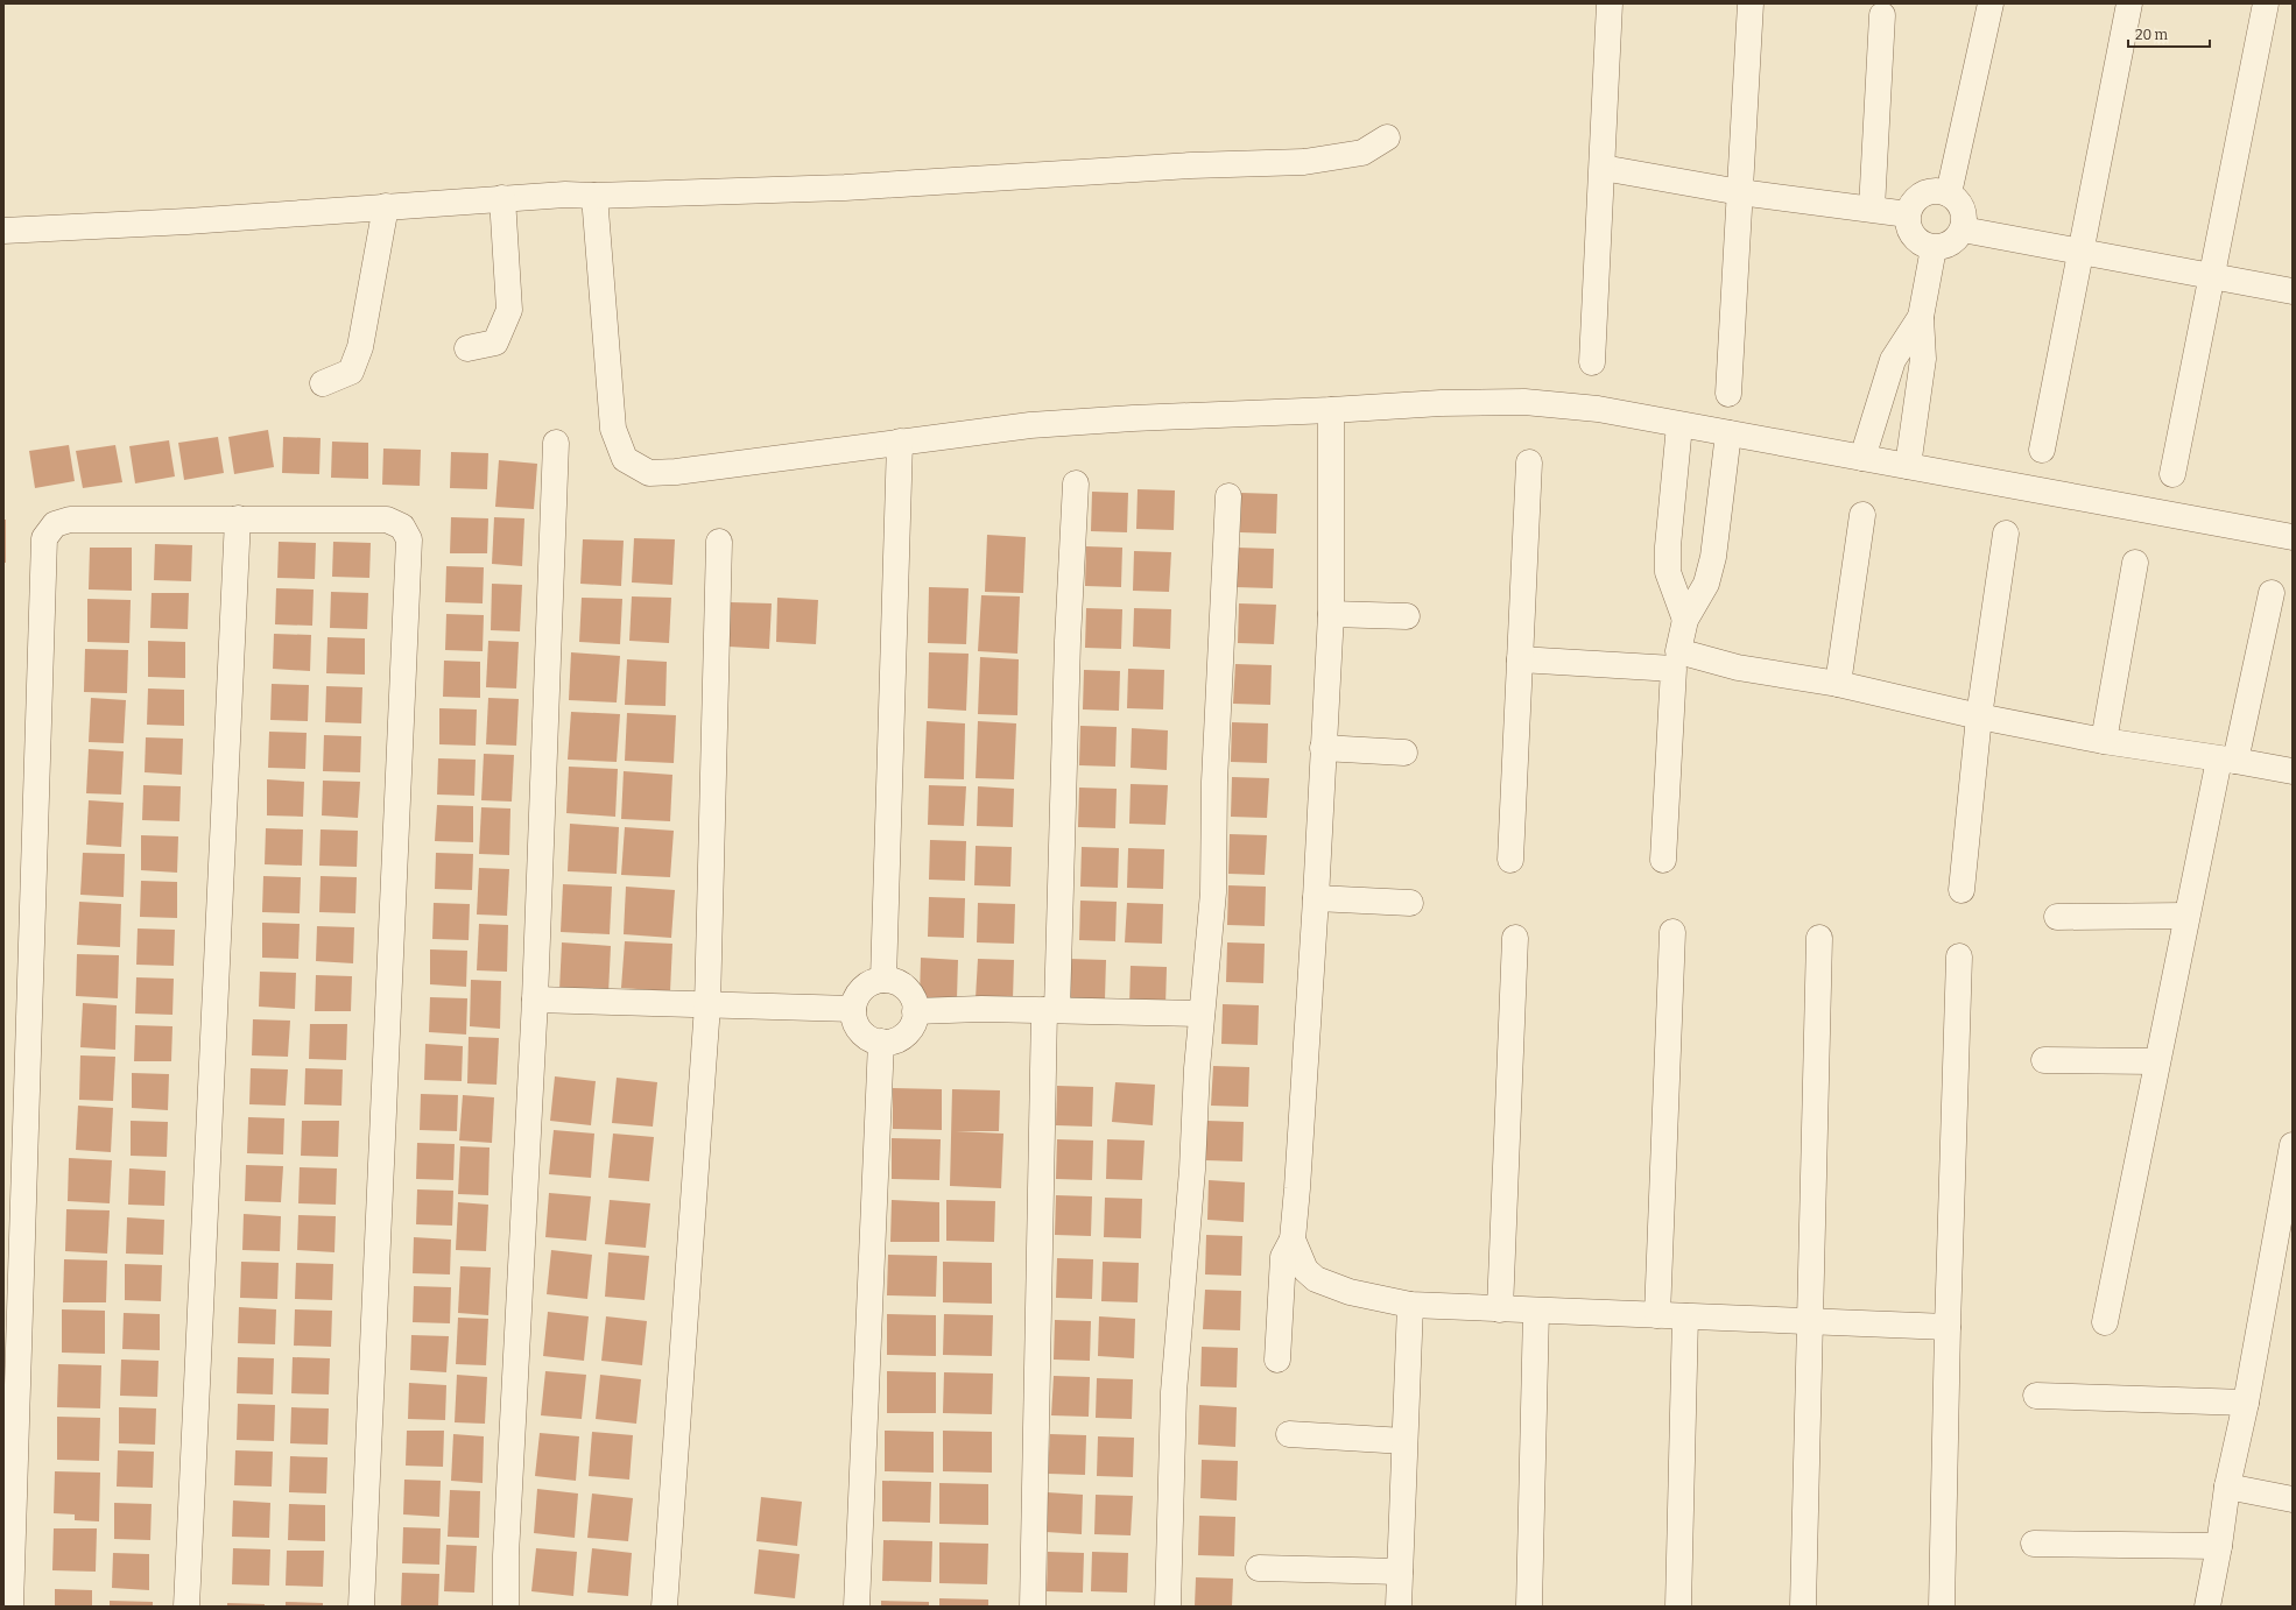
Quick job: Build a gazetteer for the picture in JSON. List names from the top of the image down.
{
  "scale_bar": "20 m"
}
